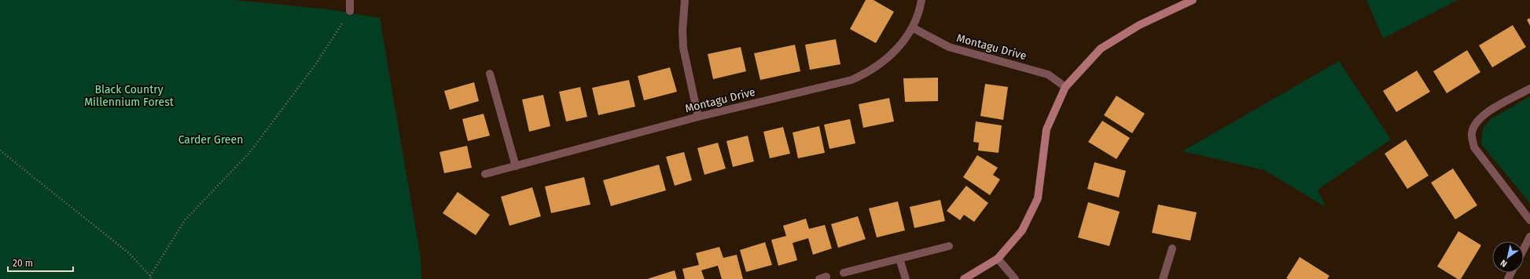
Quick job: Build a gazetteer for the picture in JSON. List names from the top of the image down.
{
  "streets": {
    "street": ["Montagu Drive"]
  },
  "parks": ["Black Country Millennium Forest", "Carder Green"],
  "scale_bar": "20 m",
  "north": "bottom left"
}
